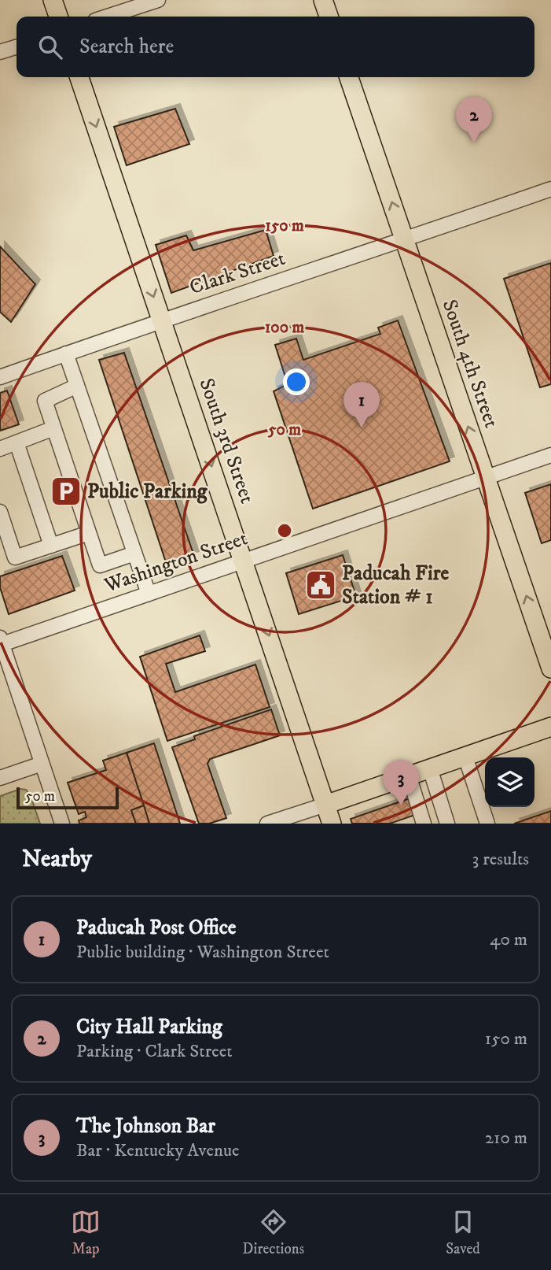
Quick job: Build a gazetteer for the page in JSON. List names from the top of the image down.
{
  "streets": {
    "main road": ["South 4th Street", "South 3rd Street"],
    "street": ["Clark Street", "Washington Street"]
  },
  "crossings": [
    ["Clark Street", "South 4th Street"],
    ["Clark Street", "South 3rd Street"],
    ["South 4th Street", "Washington Street"],
    ["South 3rd Street", "Washington Street"]
  ],
  "one_way": ["South 4th Street", "South 3rd Street"],
  "places": {
    "parking": ["Public Parking"],
    "public building": ["Paducah Fire Station # 1"]
  },
  "scale_bar": "50 m",
  "page": {
    "search": "Search here",
    "pins": ["2", "1", "3"],
    "scale": "50 m",
    "heading": ["Nearby", "3 results"],
    "list": [
      {
        "mark": "1",
        "name": "Paducah Post Office",
        "note": "Public building · Washington Street",
        "value": "40 m"
      },
      {
        "mark": "2",
        "name": "City Hall Parking",
        "note": "Parking · Clark Street",
        "value": "150 m"
      },
      {
        "mark": "3",
        "name": "The Johnson Bar",
        "note": "Bar · Kentucky Avenue",
        "value": "210 m"
      }
    ],
    "nav": ["Map", "Directions", "Saved"]
  },
  "rings": ["150 m", "100 m", "50 m"]
}
